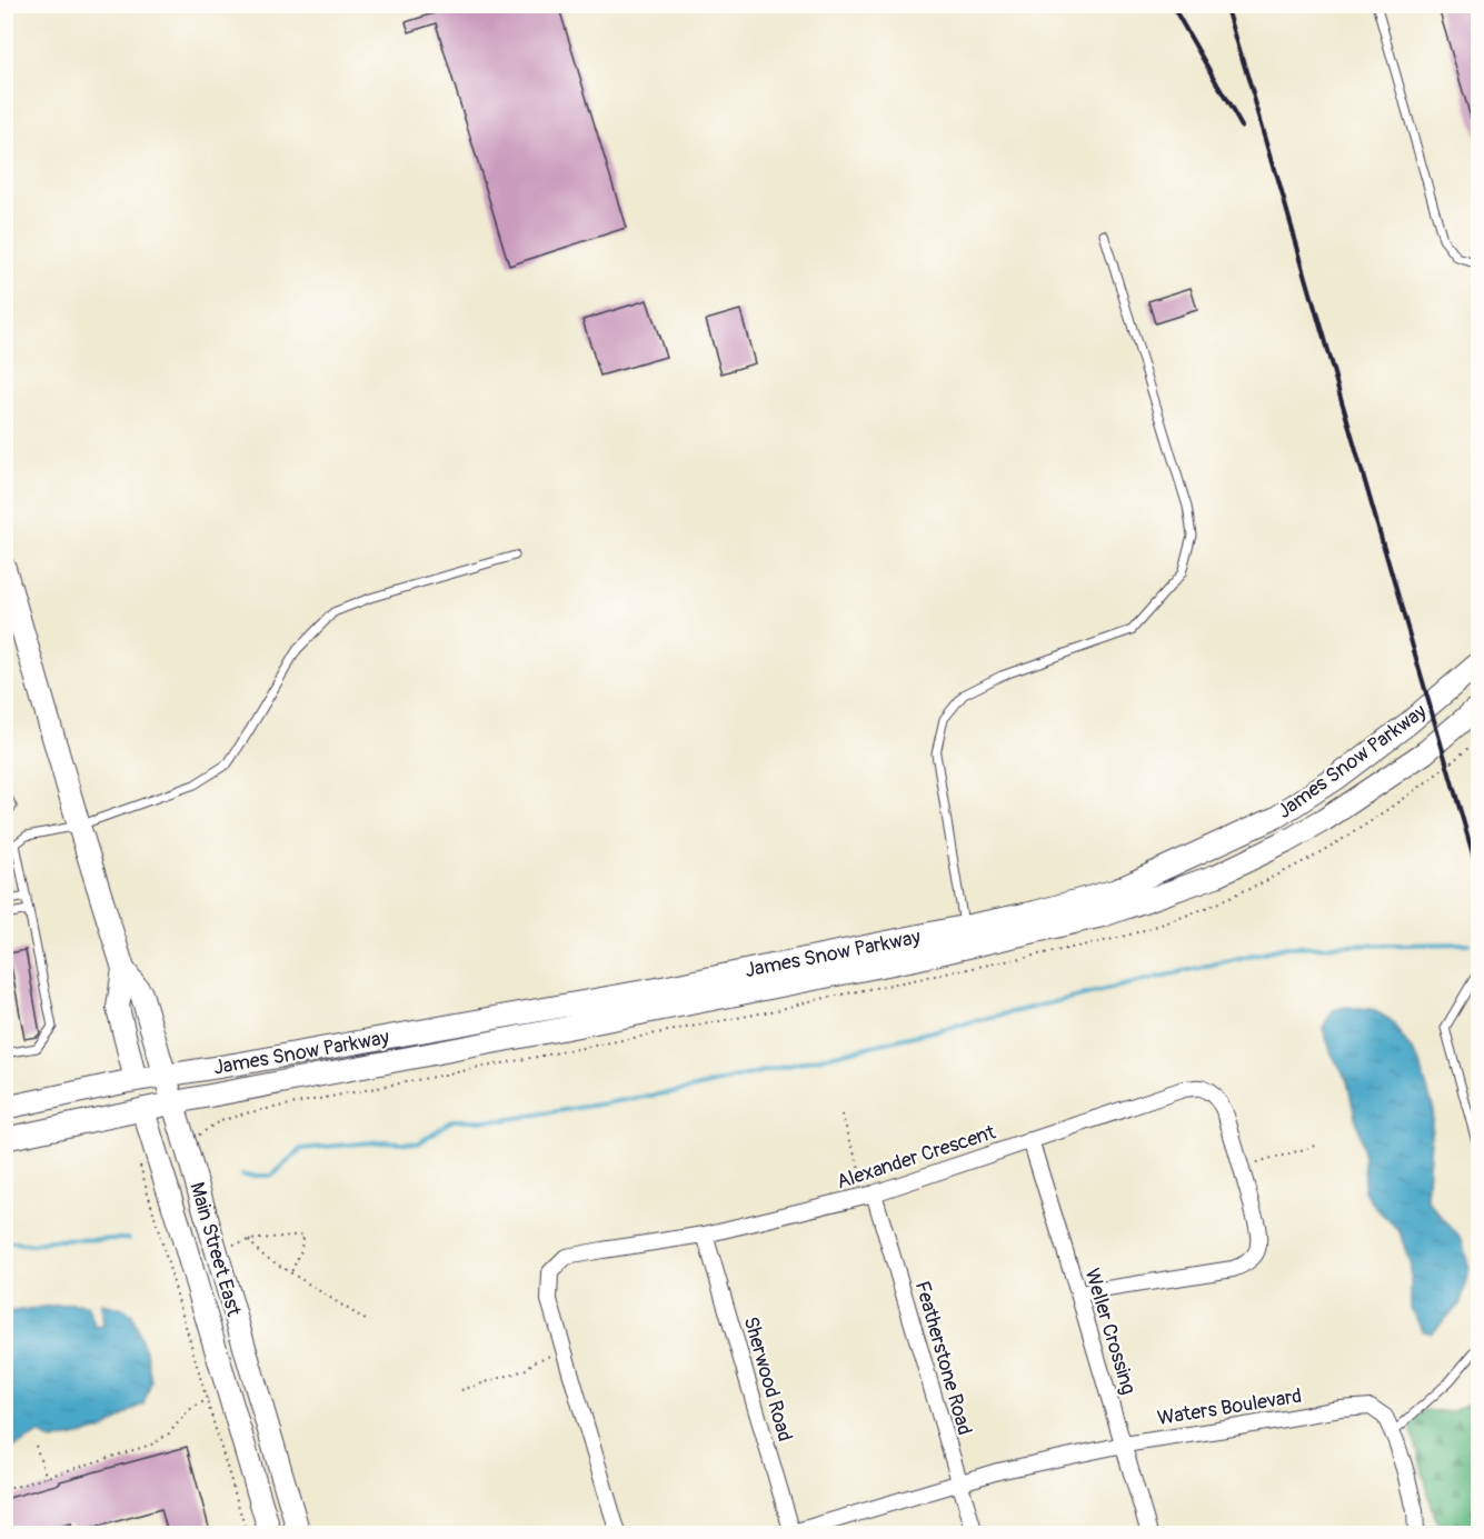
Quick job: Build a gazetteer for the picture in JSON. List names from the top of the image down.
{
  "streets": {
    "main road": ["James Snow Parkway", "Main Street East"],
    "street": [
      "Alexander Crescent",
      "Weller Crossing",
      "Featherstone Road",
      "Sherwood Road",
      "Waters Boulevard"
    ]
  },
  "crossings": [
    ["James Snow Parkway", "Main Street East"],
    ["Alexander Crescent", "Weller Crossing"],
    ["Alexander Crescent", "Featherstone Road"],
    ["Alexander Crescent", "Sherwood Road"],
    ["Weller Crossing", "Waters Boulevard"],
    ["Featherstone Road", "Waters Boulevard"],
    ["Sherwood Road", "Waters Boulevard"]
  ]
}
